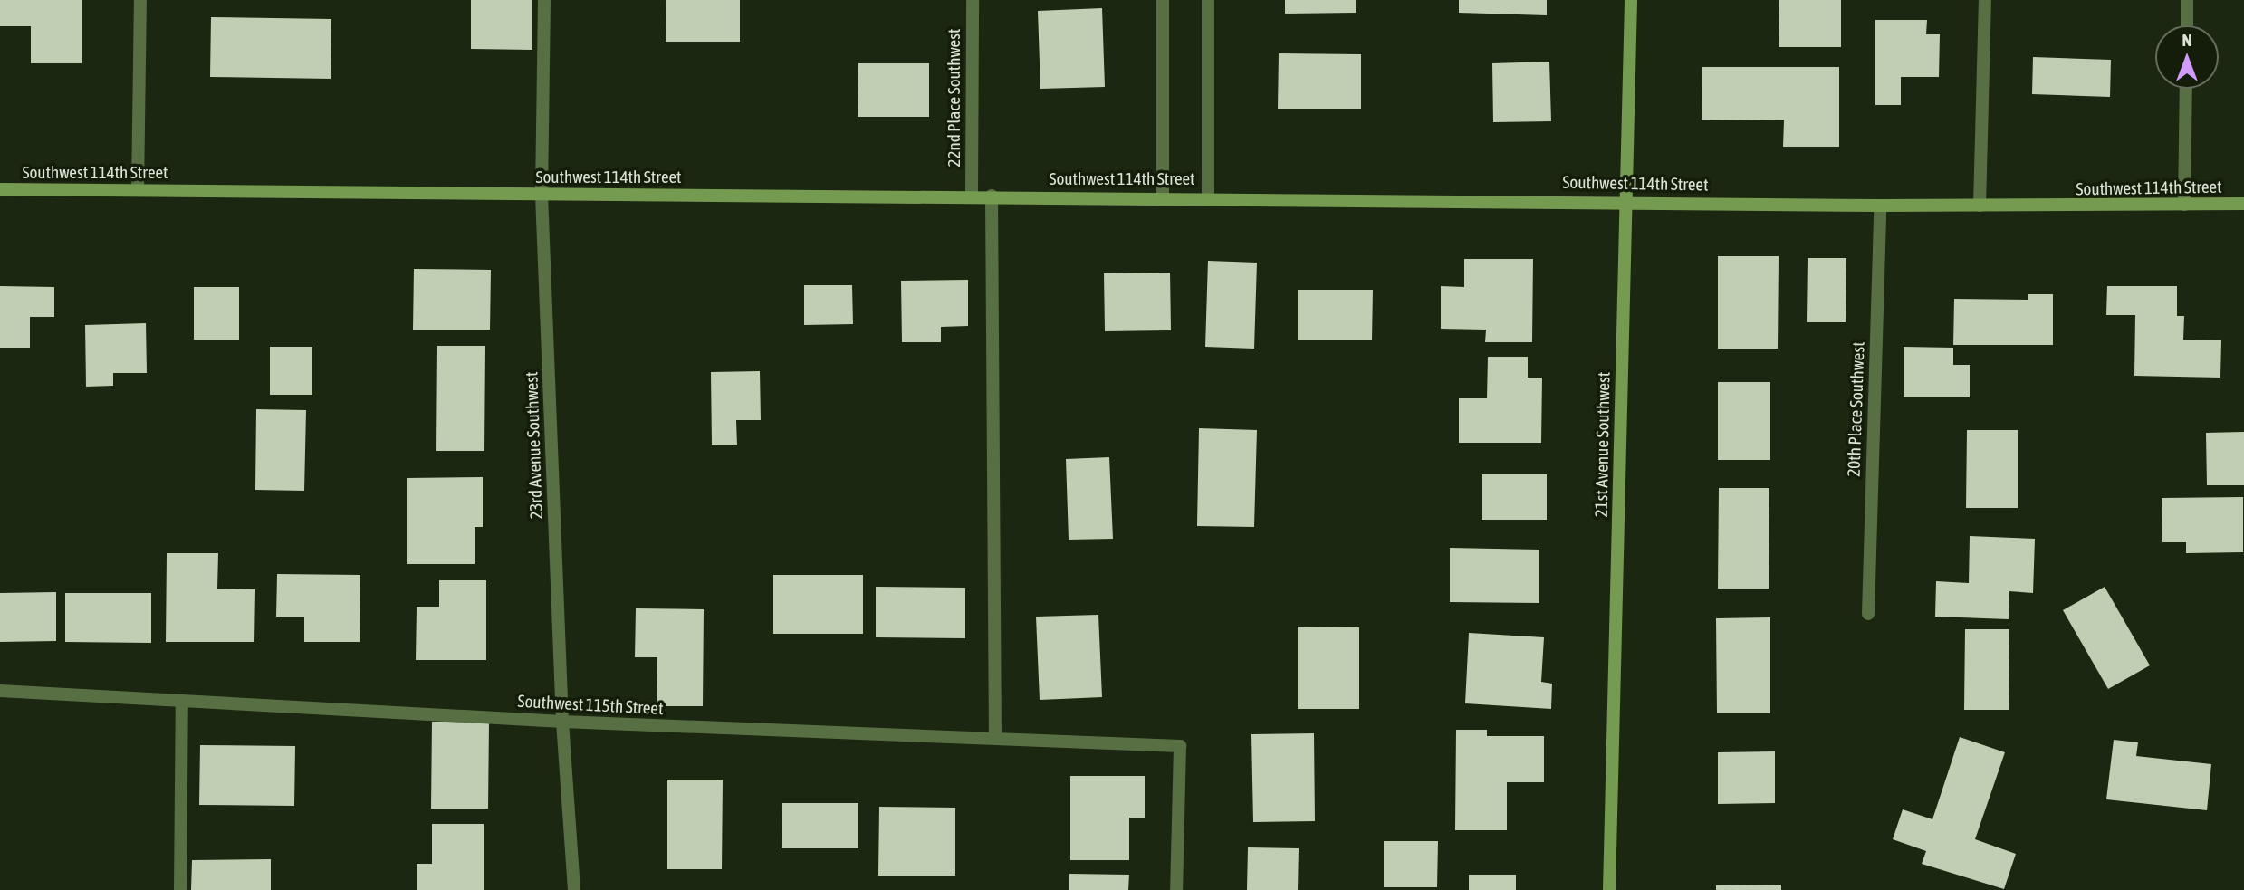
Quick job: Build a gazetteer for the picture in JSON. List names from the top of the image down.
{
  "streets": {
    "street": [
      "22nd Place Southwest",
      "Southwest 114th Street",
      "20th Place Southwest",
      "21st Avenue Southwest",
      "23rd Avenue Southwest",
      "Southwest 115th Street"
    ]
  },
  "crossings": [
    ["22nd Place Southwest", "Southwest 114th Street"],
    ["Southwest 114th Street", "20th Place Southwest"],
    ["Southwest 114th Street", "21st Avenue Southwest"],
    ["Southwest 114th Street", "23rd Avenue Southwest"],
    ["23rd Avenue Southwest", "Southwest 115th Street"]
  ],
  "north": "top"
}
